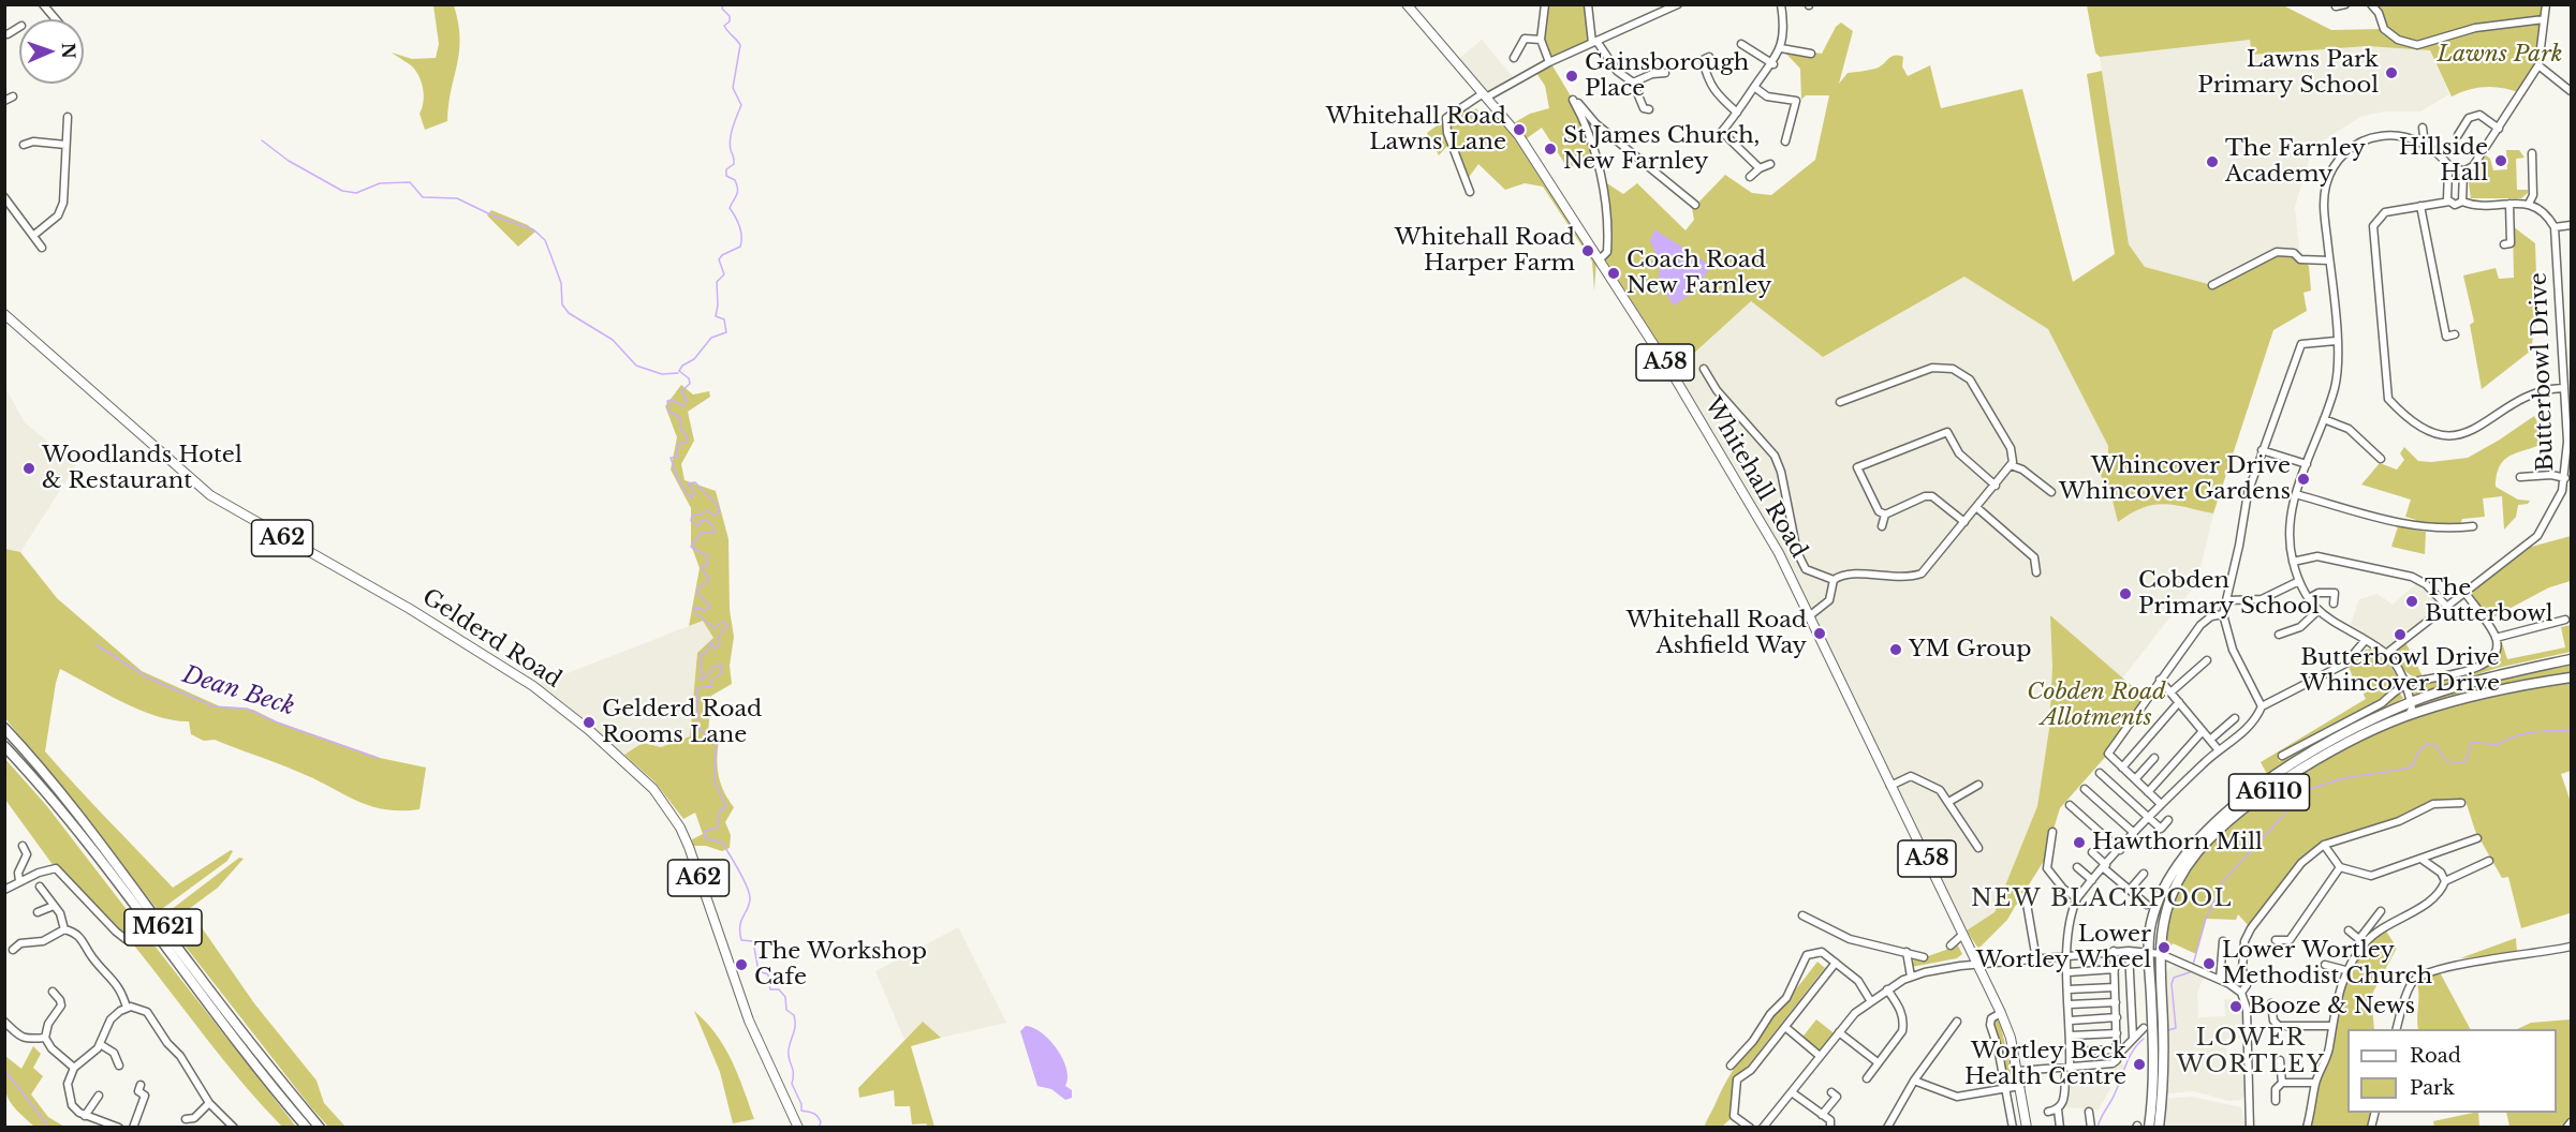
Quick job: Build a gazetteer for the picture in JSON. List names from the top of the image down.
{
  "streets": {
    "highway": ["A6110", "M621"],
    "main road": [
      "A58",
      "Whitehall Road",
      "A62",
      "Gelderd Road"
    ],
    "street": ["Butterbowl Drive"]
  },
  "districts": ["NEW BLACKPOOL", "LOWER WORTLEY"],
  "water": ["Dean Beck"],
  "parks": ["Lawns Park", "Cobden Road Allotments"],
  "places": [
    "Lawns Park Primary School",
    "Gainsborough Place",
    "Whitehall Road Lawns Lane",
    "St James Church, New Farnley",
    "Hillside Hall",
    "The Farnley Academy",
    "Whitehall Road Harper Farm",
    "Coach Road New Farnley",
    "Woodlands Hotel & Restaurant",
    "Whincover Drive Whincover Gardens",
    "Cobden Primary School",
    "The Butterbowl",
    "Whitehall Road Ashfield Way",
    "Butterbowl Drive Whincover Drive",
    "YM Group",
    "Gelderd Road Rooms Lane",
    "Hawthorn Mill",
    "Lower Wortley Wheel",
    "Lower Wortley Methodist Church",
    "The Workshop Cafe",
    "Booze & News",
    "Wortley Beck Health Centre"
  ],
  "legend": ["Road", "Park"],
  "north": "right"
}
